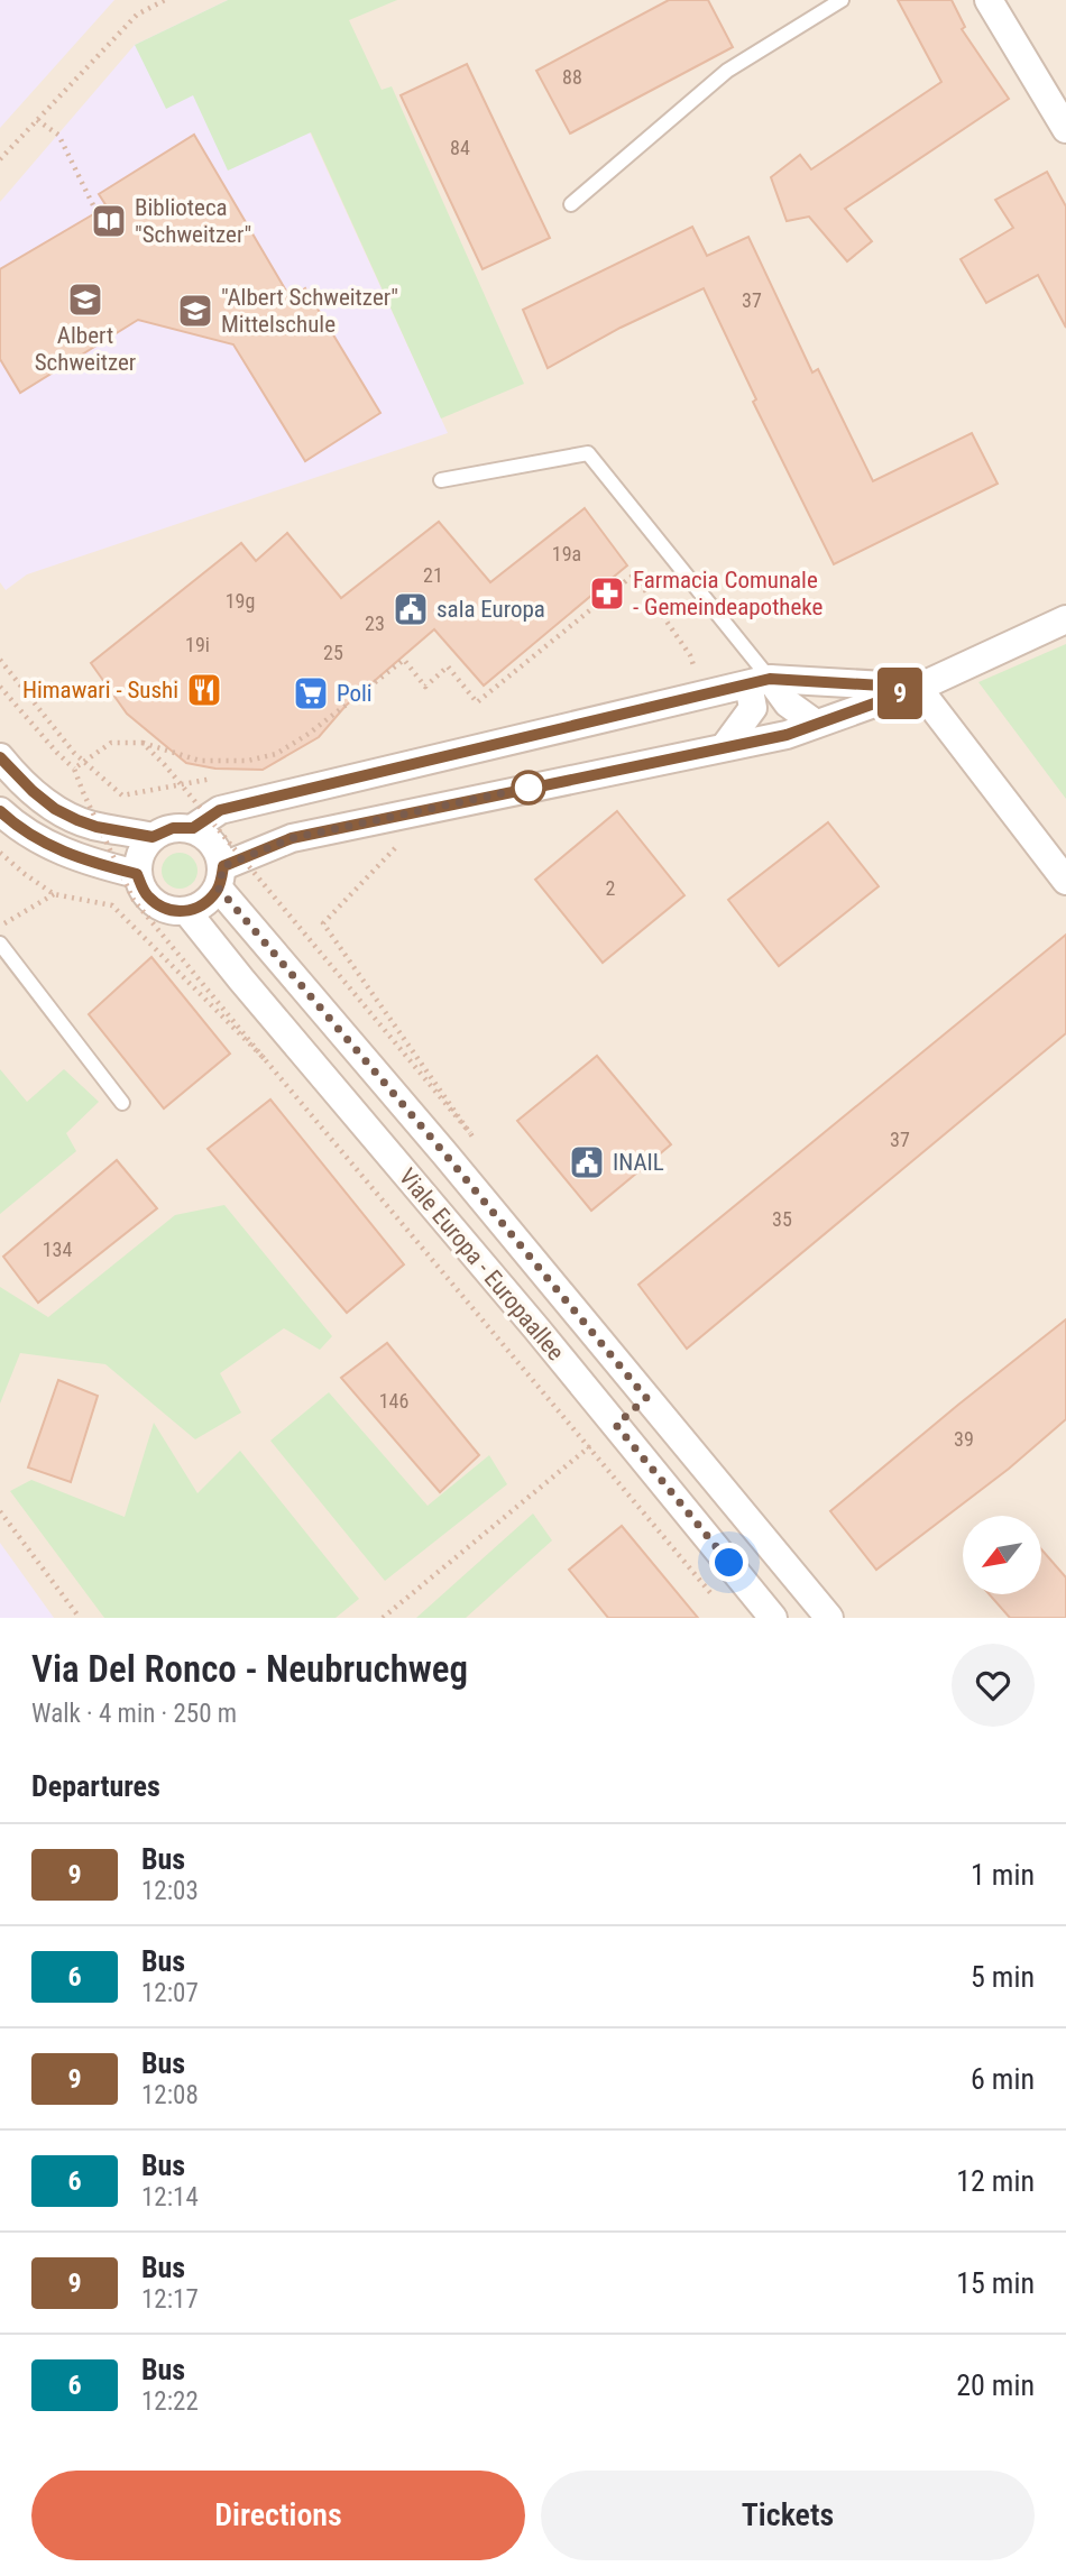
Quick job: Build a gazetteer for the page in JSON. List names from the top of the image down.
{
  "streets": {
    "street": ["Viale Europa - Europaallee"]
  },
  "places": {
    "library": ["Biblioteca \"Schweitzer\""],
    "school or university": ["Albert Schweitzer", "\"Albert Schweitzer\" Mittelschule"],
    "pharmacy": ["Farmacia Comunale - Gemeindeapotheke"],
    "public building": ["sala Europa", "INAIL"],
    "restaurant": ["Himawari - Sushi"],
    "supermarket": ["Poli"]
  },
  "lines": ["bus line 9"],
  "house_numbers": [
    "88",
    "84",
    "37",
    "19a",
    "21",
    "19g",
    "23",
    "19i",
    "25",
    "2",
    "37",
    "35",
    "134",
    "146",
    "39"
  ],
  "north": "bottom left",
  "page": {
    "on_map": "9",
    "heading": [
      ["Via Del Ronco - Neubruchweg", "Walk · 4 min · 250 m"],
      "Departures"
    ],
    "list": [
      {
        "mark": "9",
        "name": "Bus",
        "note": "12:03",
        "value": "1 min"
      },
      {
        "mark": "6",
        "name": "Bus",
        "note": "12:07",
        "value": "5 min"
      },
      {
        "mark": "9",
        "name": "Bus",
        "note": "12:08",
        "value": "6 min"
      },
      {
        "mark": "6",
        "name": "Bus",
        "note": "12:14",
        "value": "12 min"
      },
      {
        "mark": "9",
        "name": "Bus",
        "note": "12:17",
        "value": "15 min"
      },
      {
        "mark": "6",
        "name": "Bus",
        "note": "12:22",
        "value": "20 min"
      }
    ],
    "buttons": ["Directions", "Tickets"]
  }
}
